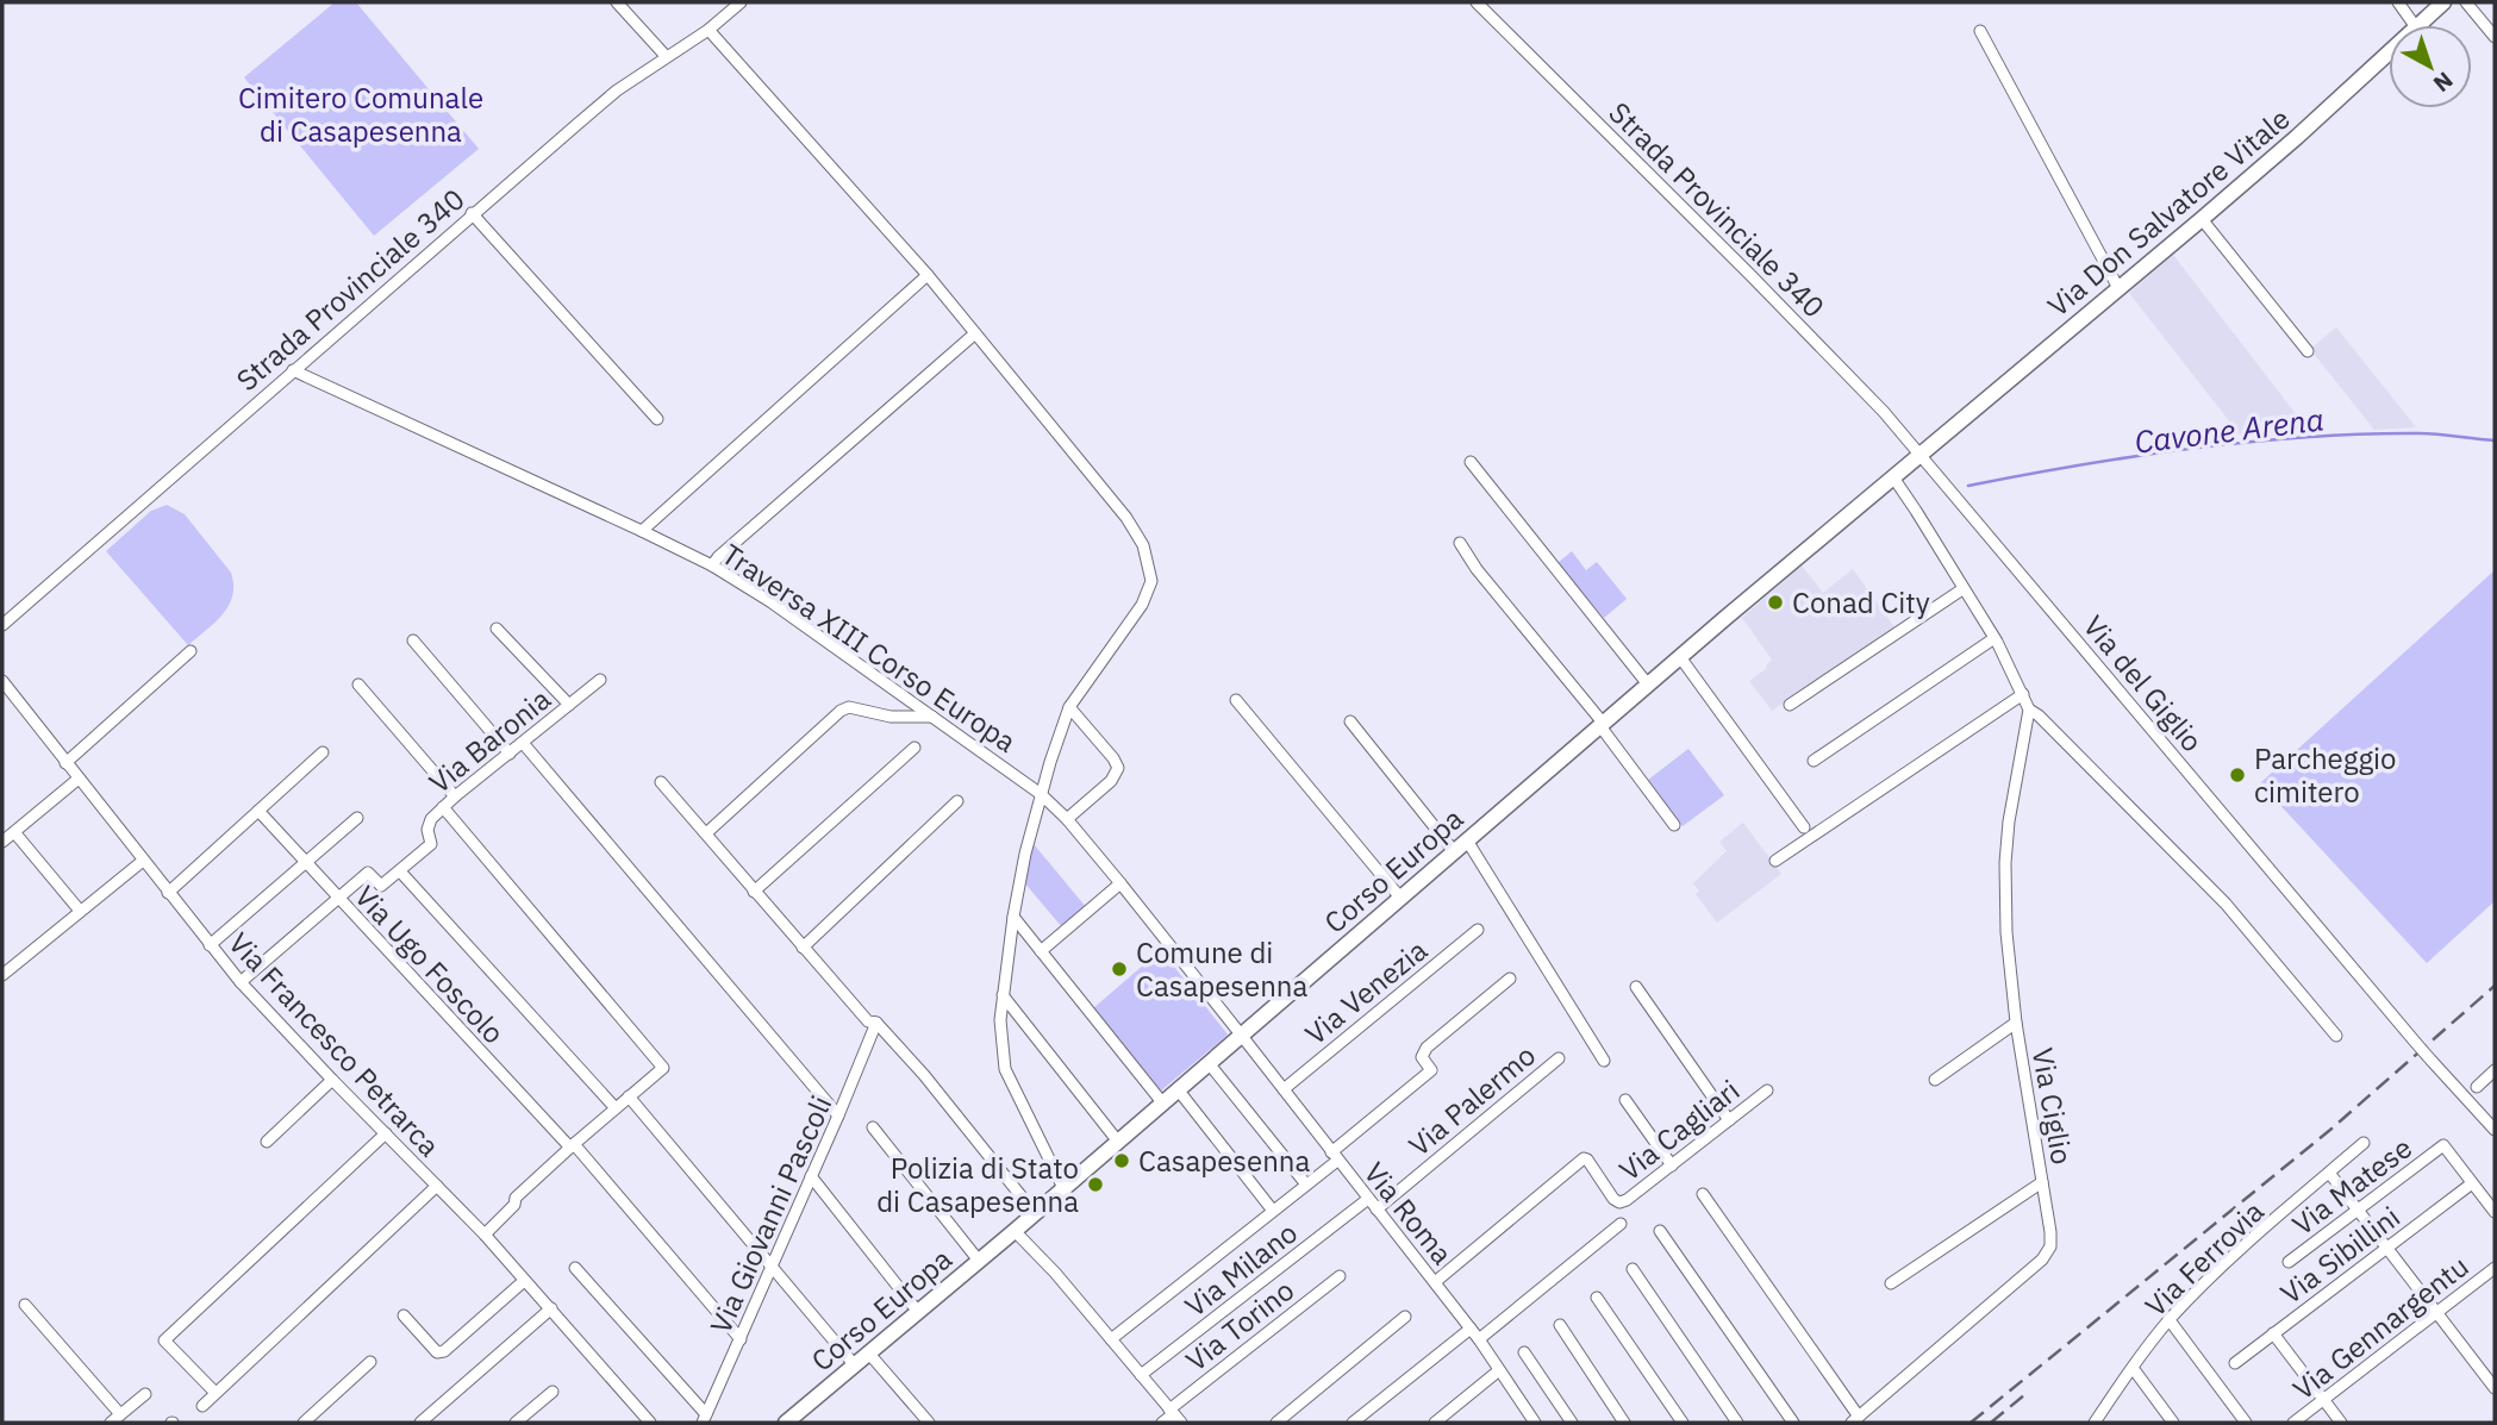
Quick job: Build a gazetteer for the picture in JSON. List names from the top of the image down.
{
  "streets": {
    "street": [
      "Strada Provinciale 340",
      "Via Don Salvatore Vitale",
      "Traversa XIII Corso Europa",
      "Via del Giglio",
      "Via Baronia",
      "Corso Europa",
      "Via Ugo Foscolo",
      "Via Venezia",
      "Via Francesco Petrarca",
      "Via Palermo",
      "Via Ciglio",
      "Via Cagliari",
      "Via Matese",
      "Via Roma",
      "Via Giovanni Pascoli",
      "Via Sibillini",
      "Via Ferrovia",
      "Via Milano",
      "Via Torino",
      "Via Gennargentu"
    ]
  },
  "crossings": [
    ["Strada Provinciale 340", "Via Don Salvatore Vitale"],
    ["Strada Provinciale 340", "Traversa XIII Corso Europa"],
    ["Strada Provinciale 340", "Via del Giglio"],
    ["Strada Provinciale 340", "Corso Europa"],
    ["Via Don Salvatore Vitale", "Via del Giglio"],
    ["Via Don Salvatore Vitale", "Corso Europa"],
    ["Traversa XIII Corso Europa", "Corso Europa"],
    ["Traversa XIII Corso Europa", "Via Roma"],
    ["Via del Giglio", "Corso Europa"],
    ["Corso Europa", "Via Roma"],
    ["Via Ugo Foscolo", "Via Giovanni Pascoli"],
    ["Via Venezia", "Via Roma"],
    ["Via Palermo", "Via Roma"],
    ["Via Cagliari", "Via Roma"],
    ["Via Matese", "Via Sibillini"],
    ["Via Roma", "Via Milano"]
  ],
  "water": ["Cavone Arena"],
  "parks": ["Cimitero Comunale di Casapesenna"],
  "places": [
    "Conad City",
    "Parcheggio cimitero",
    "Comune di Casapesenna",
    "Casapesenna",
    "Polizia di Stato di Casapesenna"
  ],
  "north": "bottom right"
}
